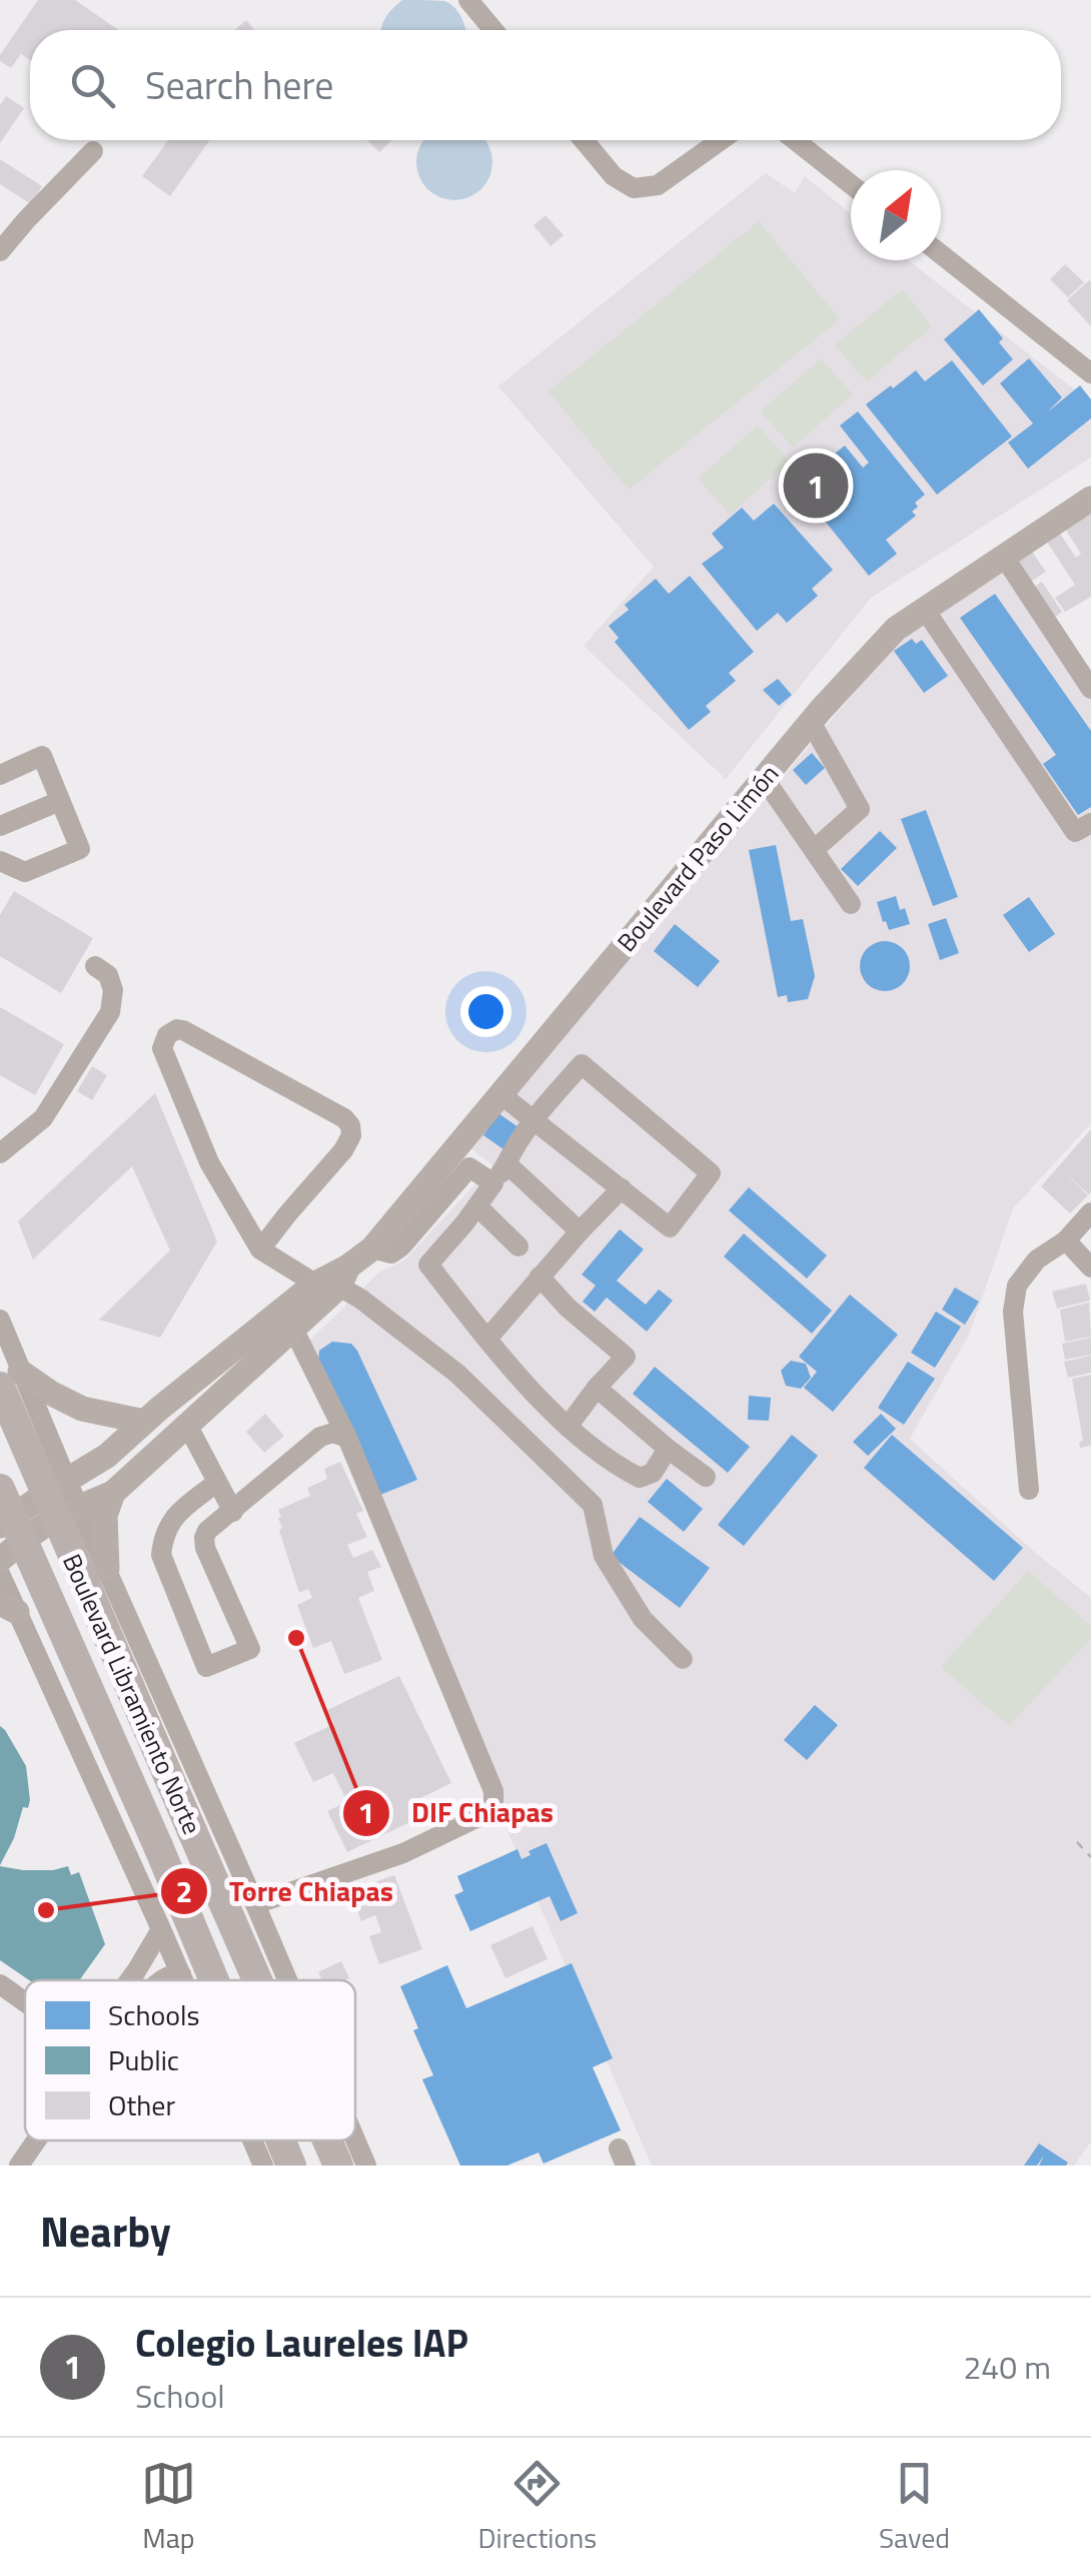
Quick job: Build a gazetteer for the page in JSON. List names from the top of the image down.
{
  "streets": {
    "highway": ["Boulevard Libramiento Norte"],
    "main road": ["Boulevard Paso Limón"]
  },
  "places": ["DIF Chiapas", "Torre Chiapas"],
  "legend": ["Schools", "Public", "Other"],
  "north": "top right",
  "page": {
    "search": "Search here",
    "pins": "1",
    "heading": "Nearby",
    "list": [
      {
        "mark": "1",
        "name": "Colegio Laureles IAP",
        "note": "School",
        "value": "240 m"
      }
    ],
    "nav": ["Map", "Directions", "Saved"]
  }
}
